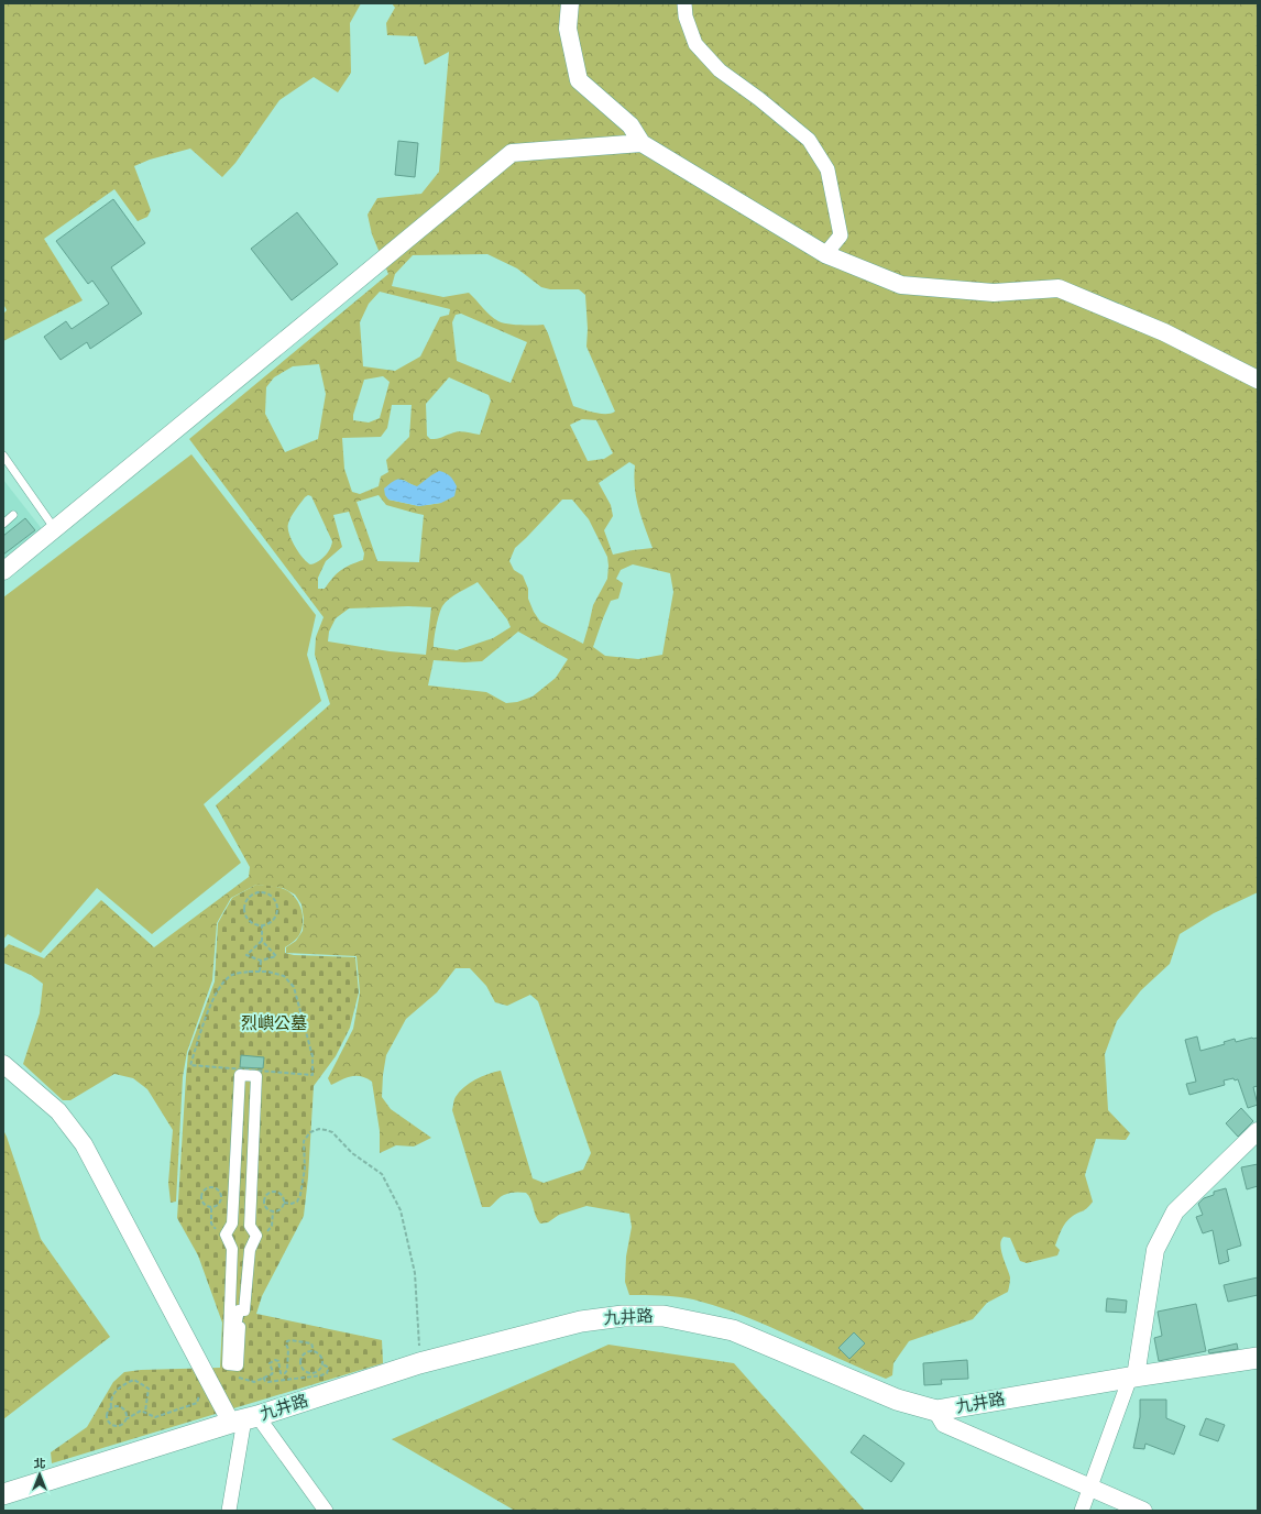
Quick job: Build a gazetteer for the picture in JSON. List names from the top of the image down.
{
  "streets": {
    "main road": ["九井路"]
  },
  "parks": ["烈嶼公墓"],
  "north": "top"
}
